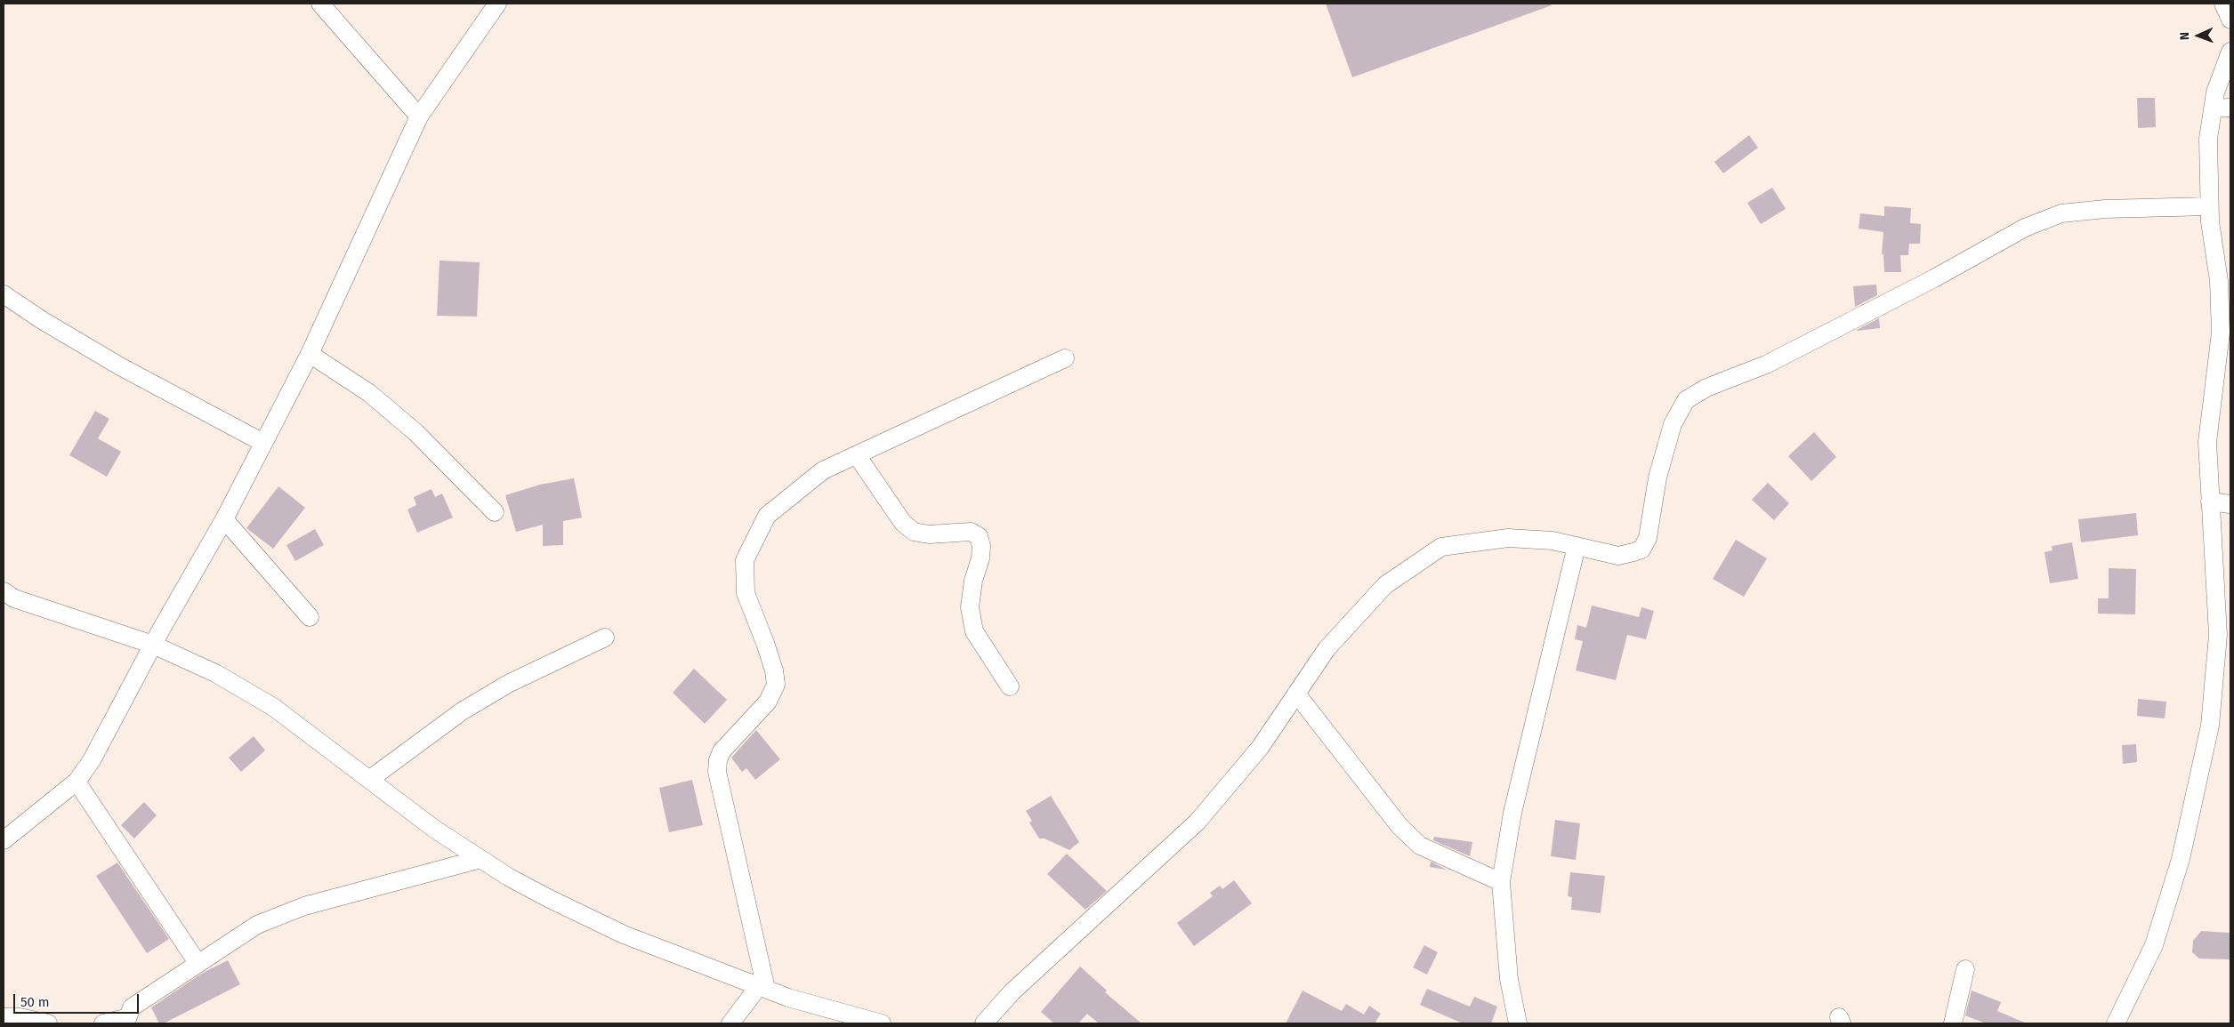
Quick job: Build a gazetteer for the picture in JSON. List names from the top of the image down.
{
  "scale_bar": "50 m",
  "north": "left"
}
